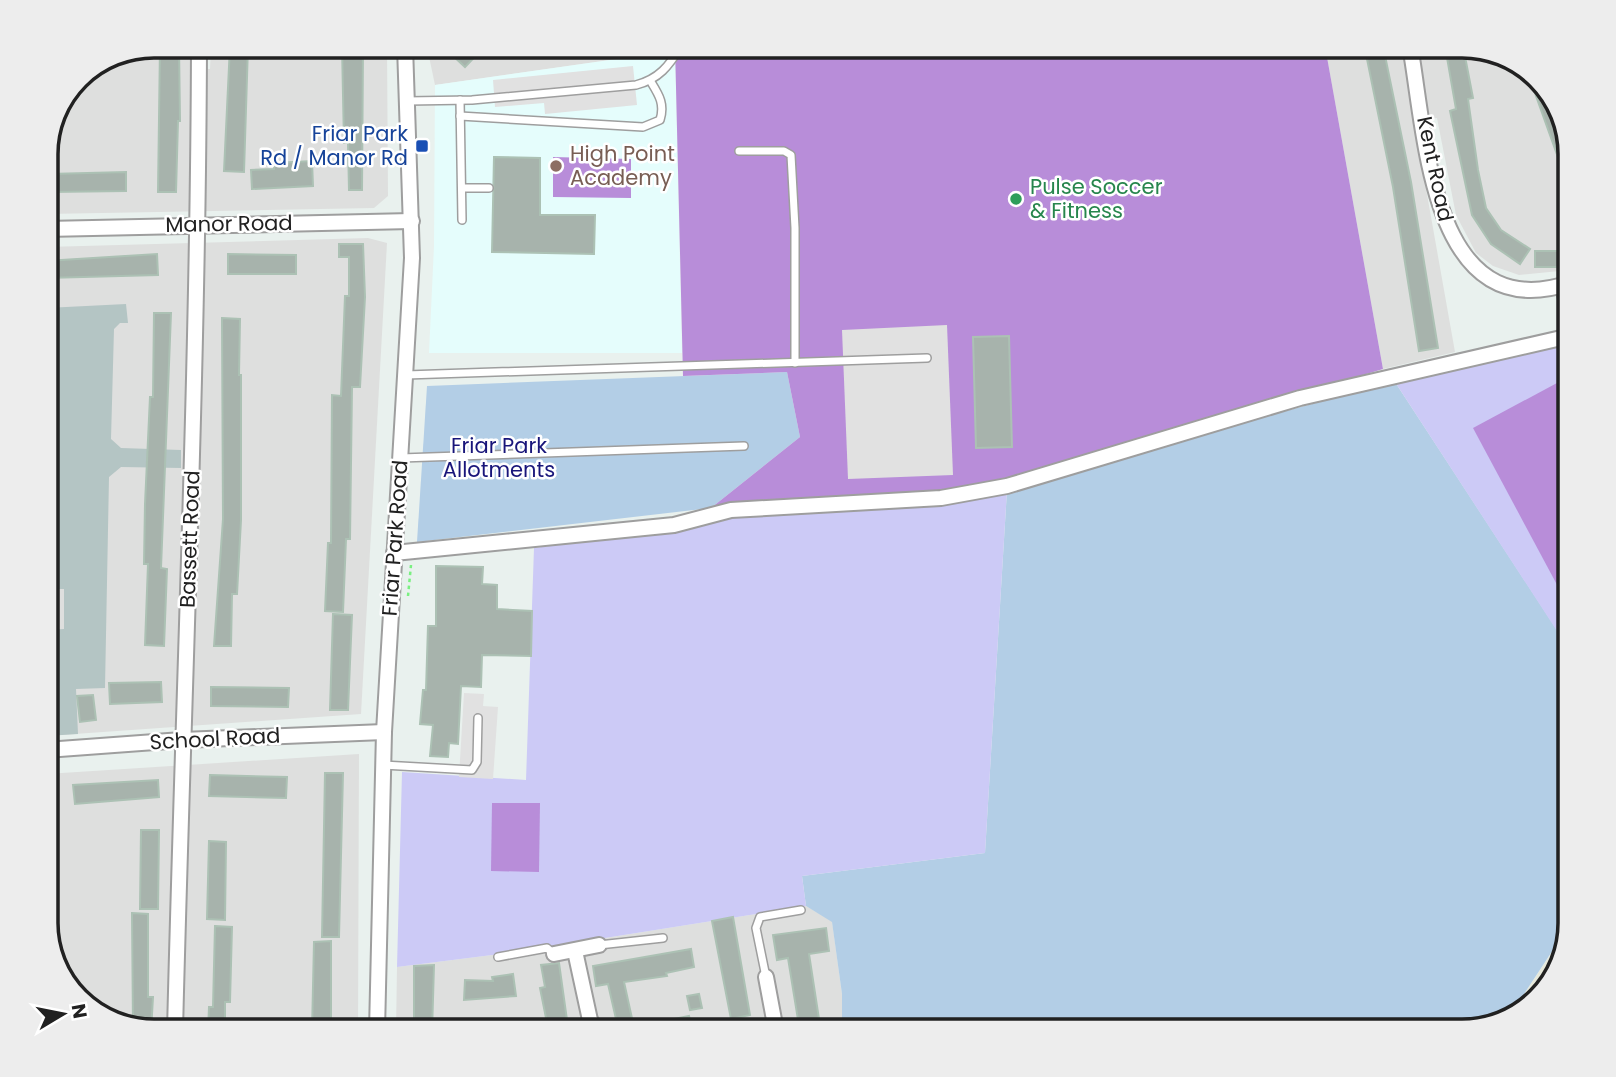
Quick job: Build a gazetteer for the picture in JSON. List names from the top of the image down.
{
  "streets": {
    "street": [
      "Kent Road",
      "Manor Road",
      "Friar Park Road",
      "Bassett Road",
      "School Road"
    ]
  },
  "crossings": [
    ["Manor Road", "Friar Park Road"],
    ["Manor Road", "Bassett Road"],
    ["Friar Park Road", "School Road"],
    ["Bassett Road", "School Road"]
  ],
  "parks": ["Friar Park Allotments"],
  "places": {
    "transit": ["Friar Park Rd / Manor Rd"],
    "other": ["High Point Academy", "Pulse Soccer & Fitness"]
  },
  "north": "right"
}
